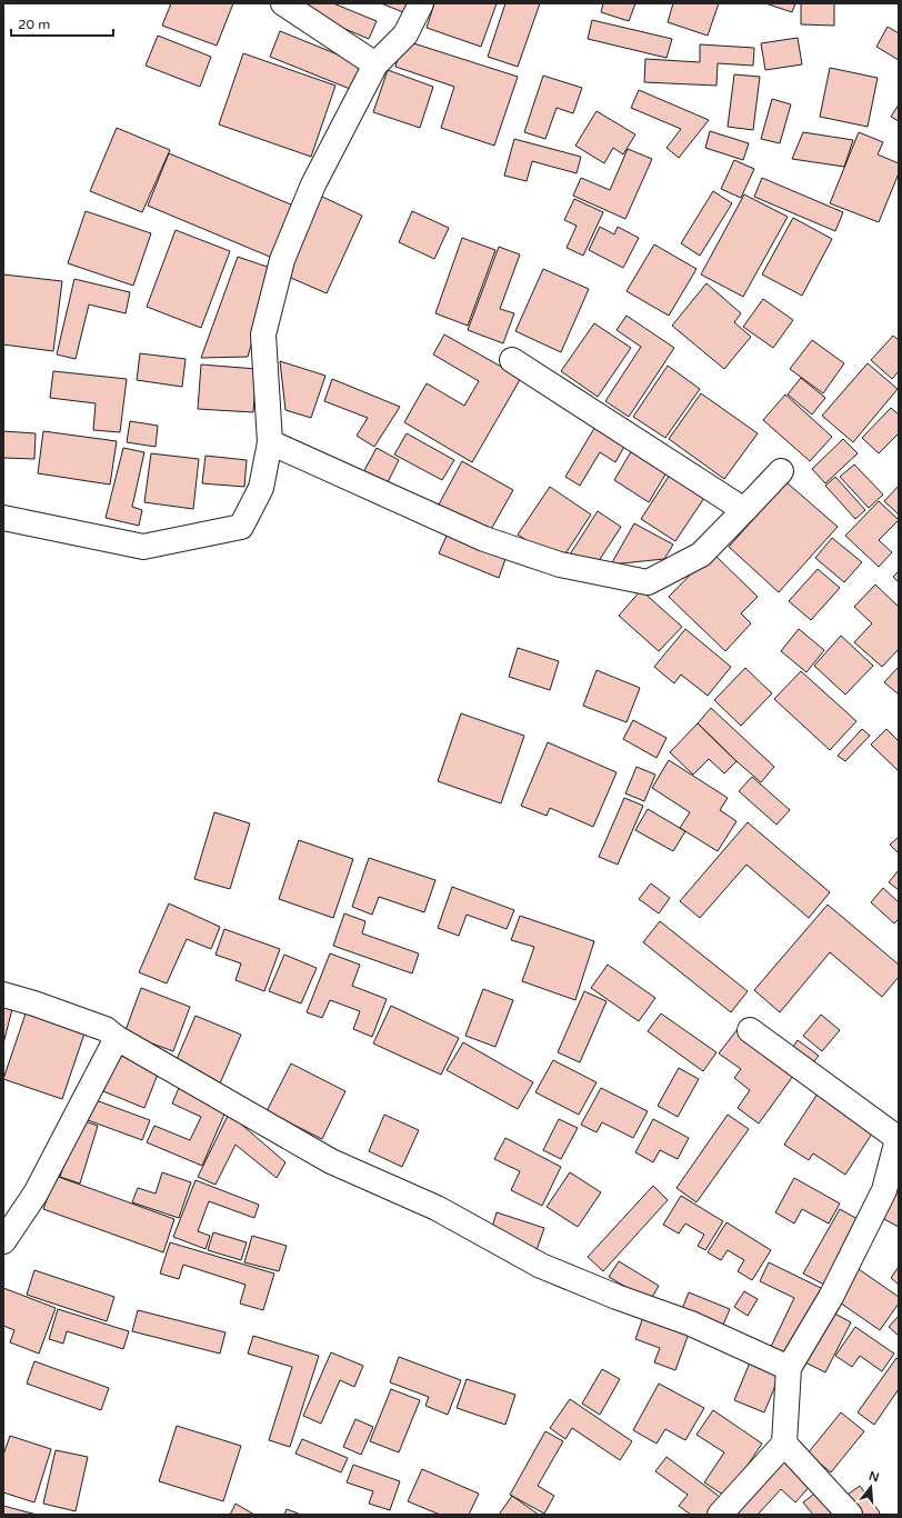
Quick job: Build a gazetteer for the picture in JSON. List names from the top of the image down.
{
  "scale_bar": "20 m",
  "north": "top"
}
